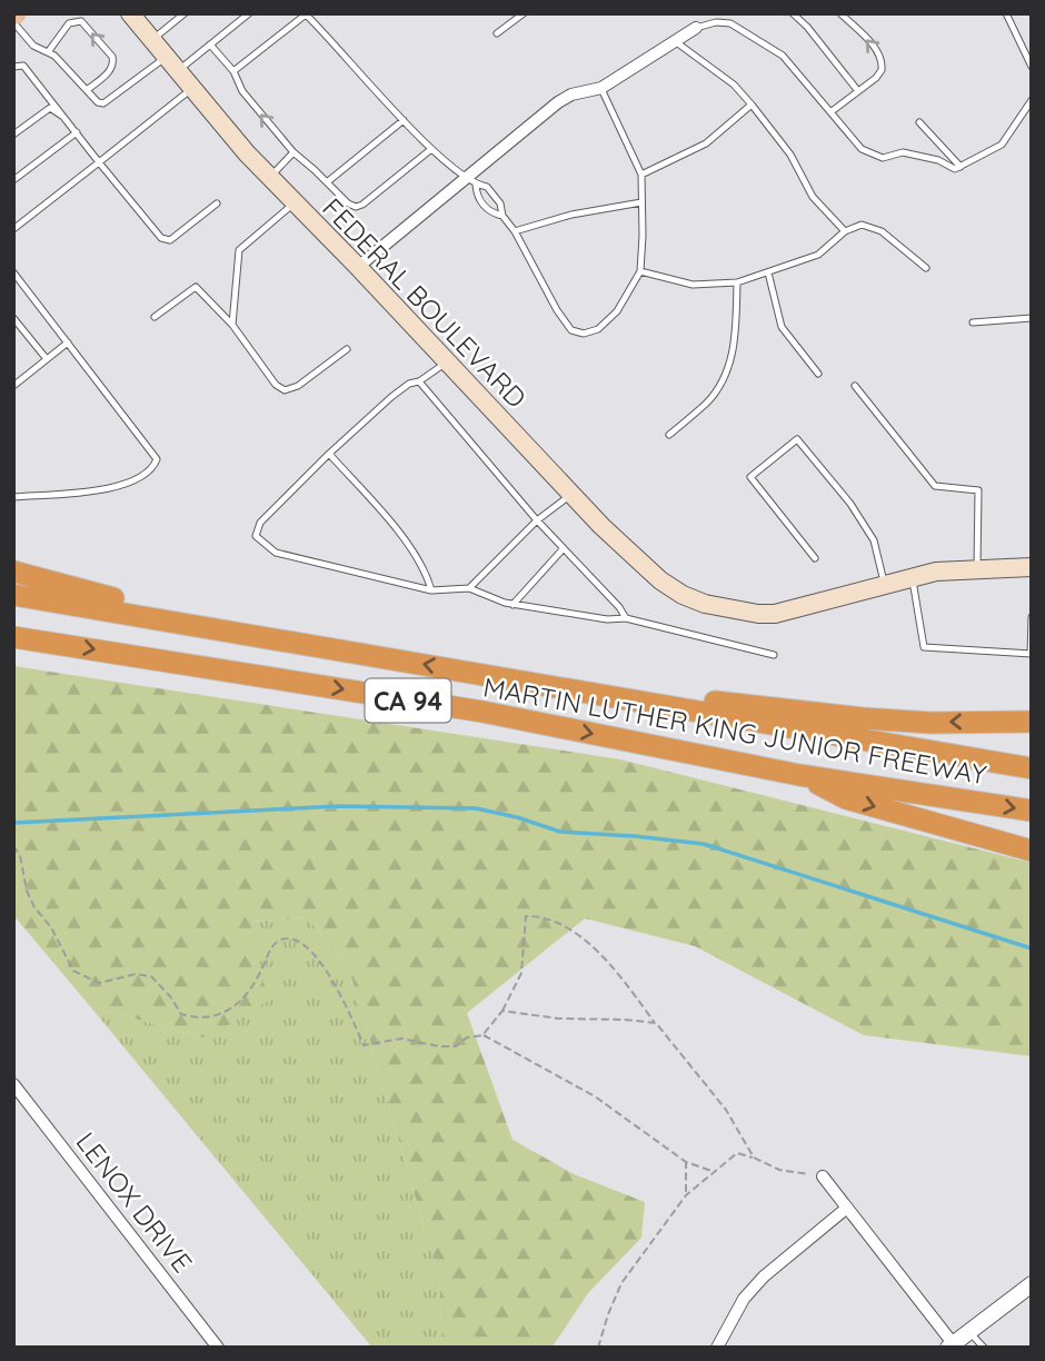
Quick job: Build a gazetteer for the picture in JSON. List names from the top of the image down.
{
  "streets": {
    "highway": ["CA 94", "MARTIN LUTHER KING JUNIOR FREEWAY"],
    "main road": ["FEDERAL BOULEVARD"],
    "street": ["LENOX DRIVE"]
  }
}
